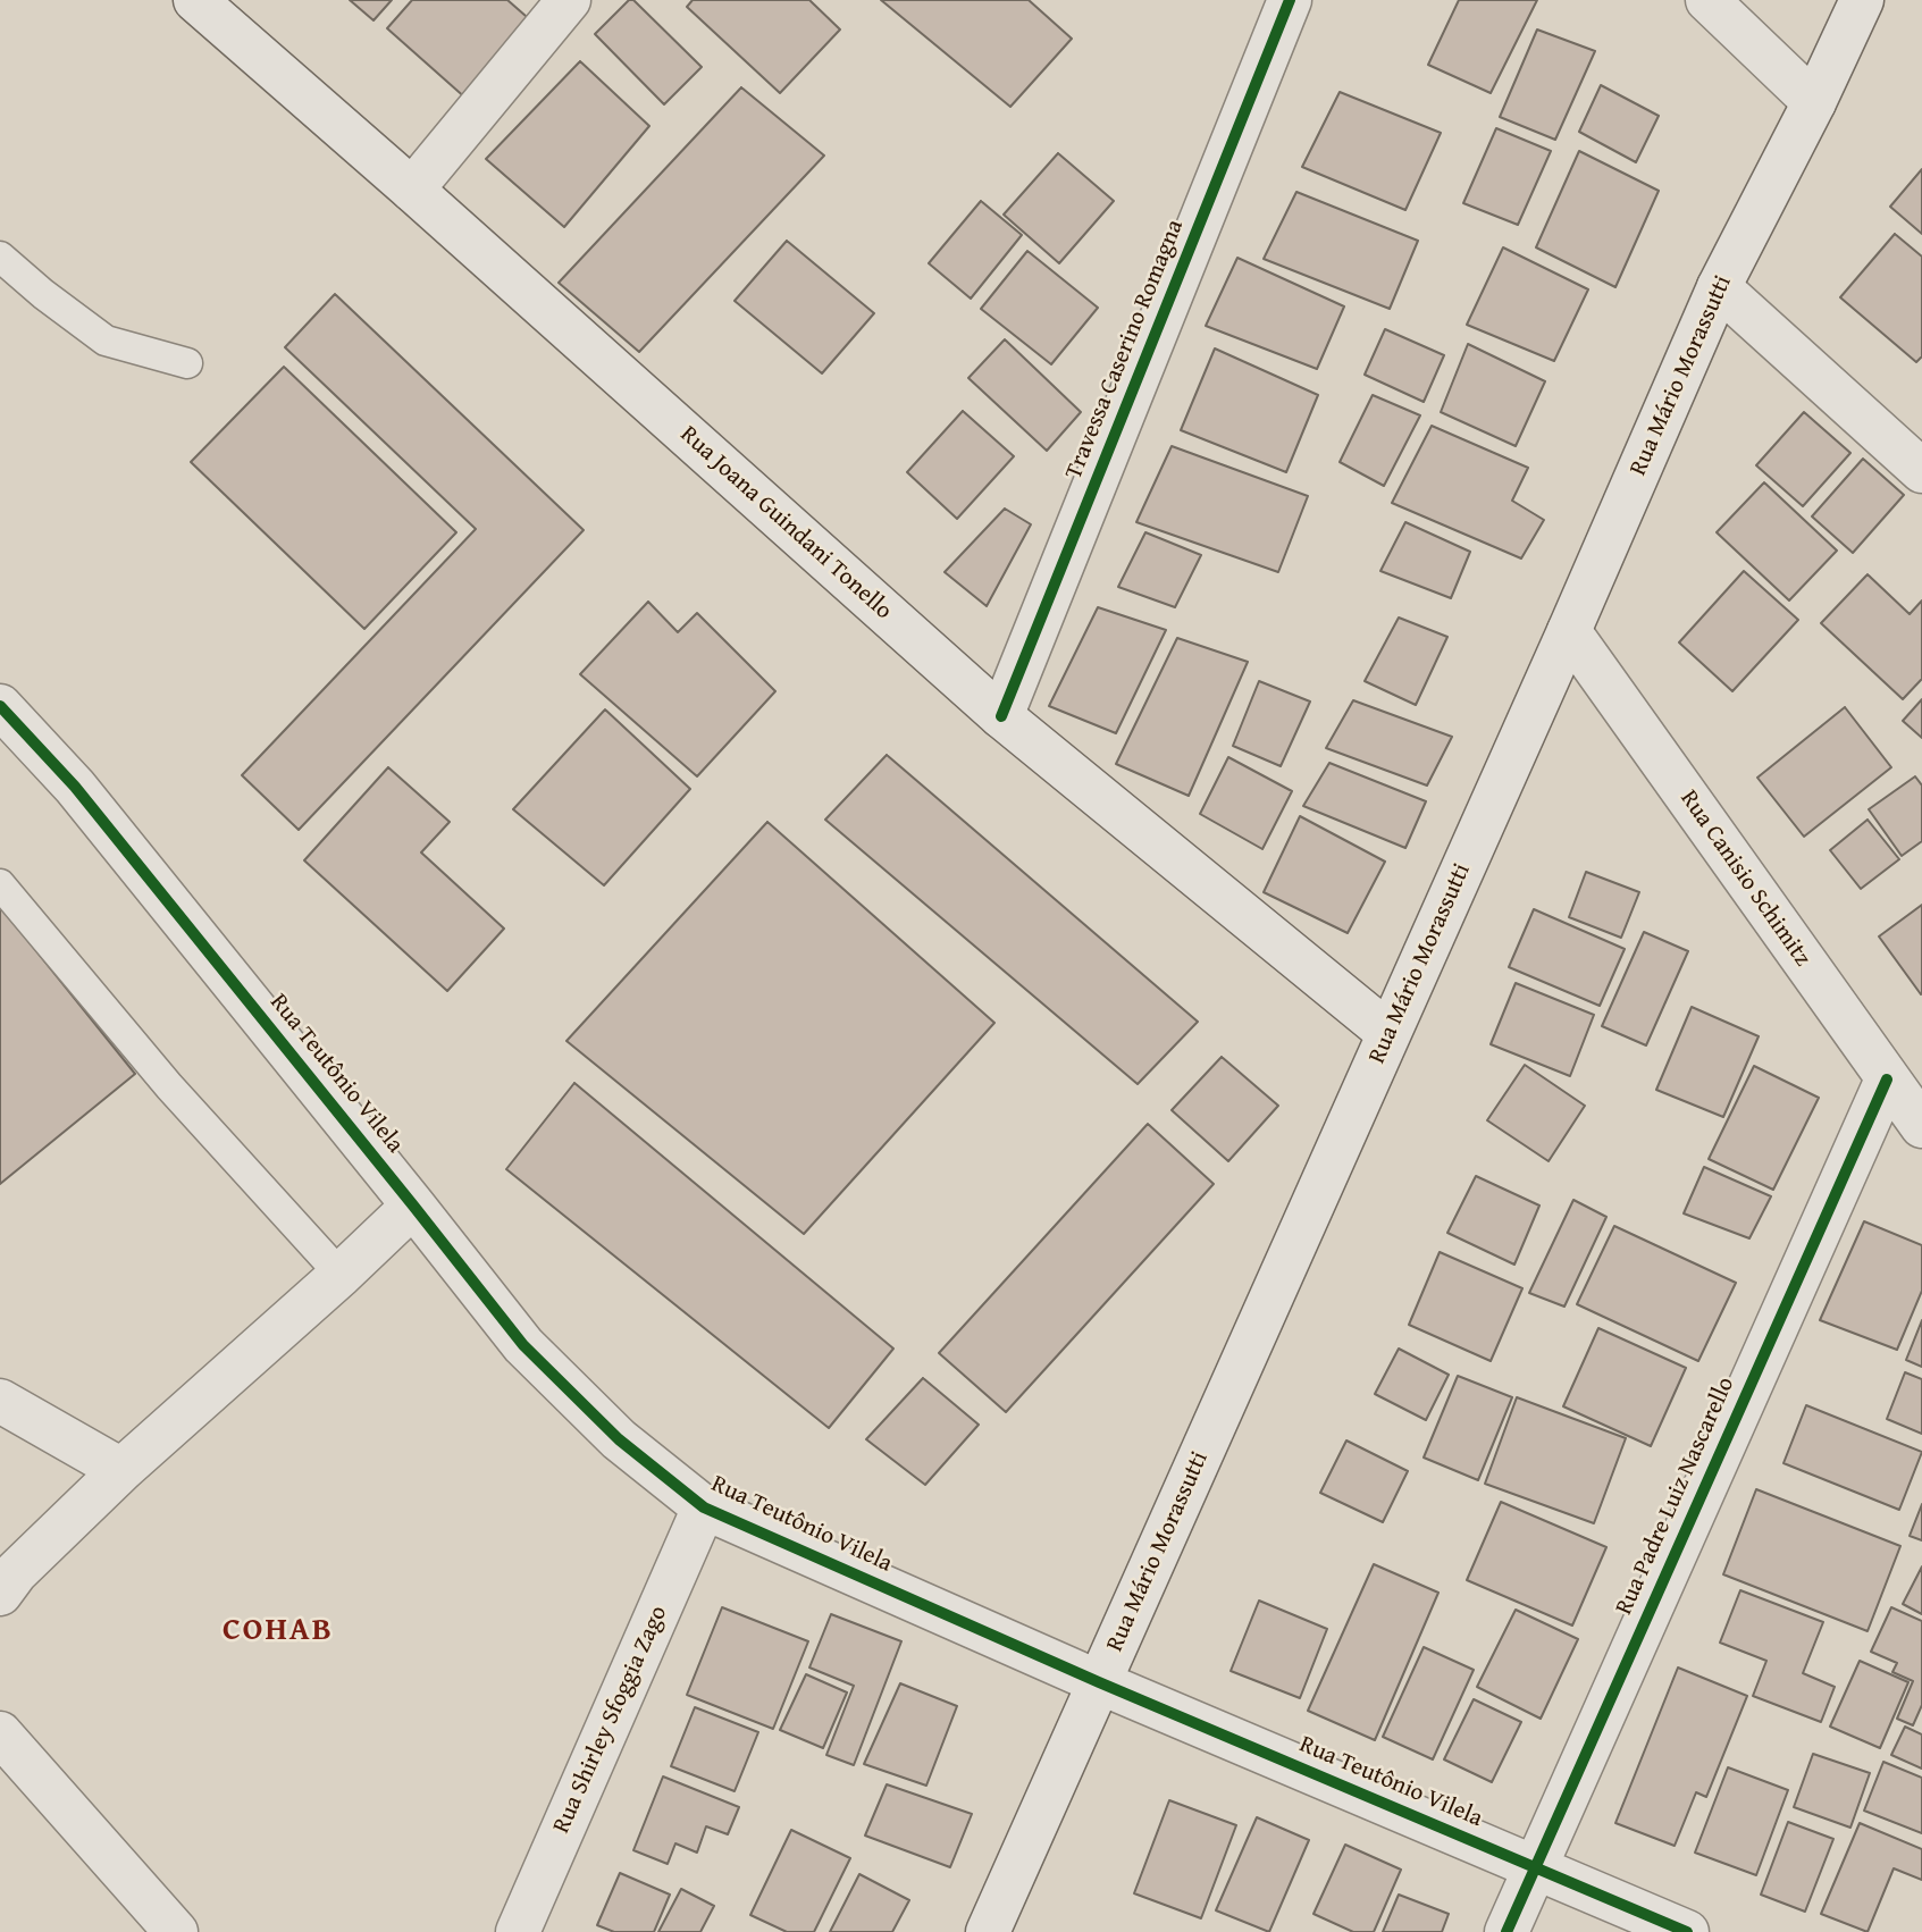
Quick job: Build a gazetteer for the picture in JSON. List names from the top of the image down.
{
  "streets": {
    "street": [
      "Travessa Caserino Romagna",
      "Rua Mário Morassutti",
      "Rua Joana Guindani Tonello",
      "Rua Canisio Schimitz",
      "Rua Teutônio Vilela",
      "Rua Padre Luiz Nascarello",
      "Rua Shirley Sfoggia Zago"
    ]
  },
  "crossings": [
    ["Travessa Caserino Romagna", "Rua Joana Guindani Tonello"],
    ["Rua Mário Morassutti", "Rua Joana Guindani Tonello"],
    ["Rua Mário Morassutti", "Rua Canisio Schimitz"],
    ["Rua Mário Morassutti", "Rua Teutônio Vilela"],
    ["Rua Canisio Schimitz", "Rua Padre Luiz Nascarello"],
    ["Rua Teutônio Vilela", "Rua Padre Luiz Nascarello"],
    ["Rua Teutônio Vilela", "Rua Shirley Sfoggia Zago"]
  ],
  "districts": ["COHAB"]
}
